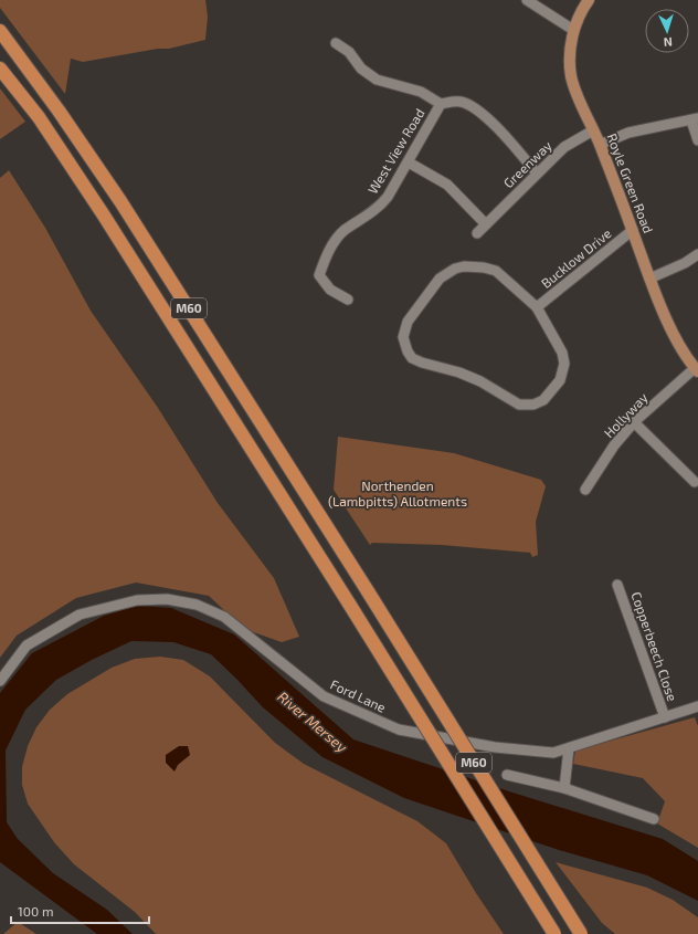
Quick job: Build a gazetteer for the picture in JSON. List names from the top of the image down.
{
  "streets": {
    "highway": ["M60"],
    "main road": ["Royle Green Road"],
    "street": [
      "West View Road",
      "Greenway",
      "Bucklow Drive",
      "Hollyway",
      "Copperbeech Close",
      "Ford Lane"
    ]
  },
  "crossings": [
    ["West View Road", "Greenway"],
    ["Greenway", "Royle Green Road"],
    ["Royle Green Road", "Bucklow Drive"],
    ["Royle Green Road", "Hollyway"],
    ["Copperbeech Close", "Ford Lane"]
  ],
  "water": ["River Mersey"],
  "parks": ["Northenden (Lambpitts) Allotments"],
  "scale_bar": "100 m",
  "north": "bottom"
}
